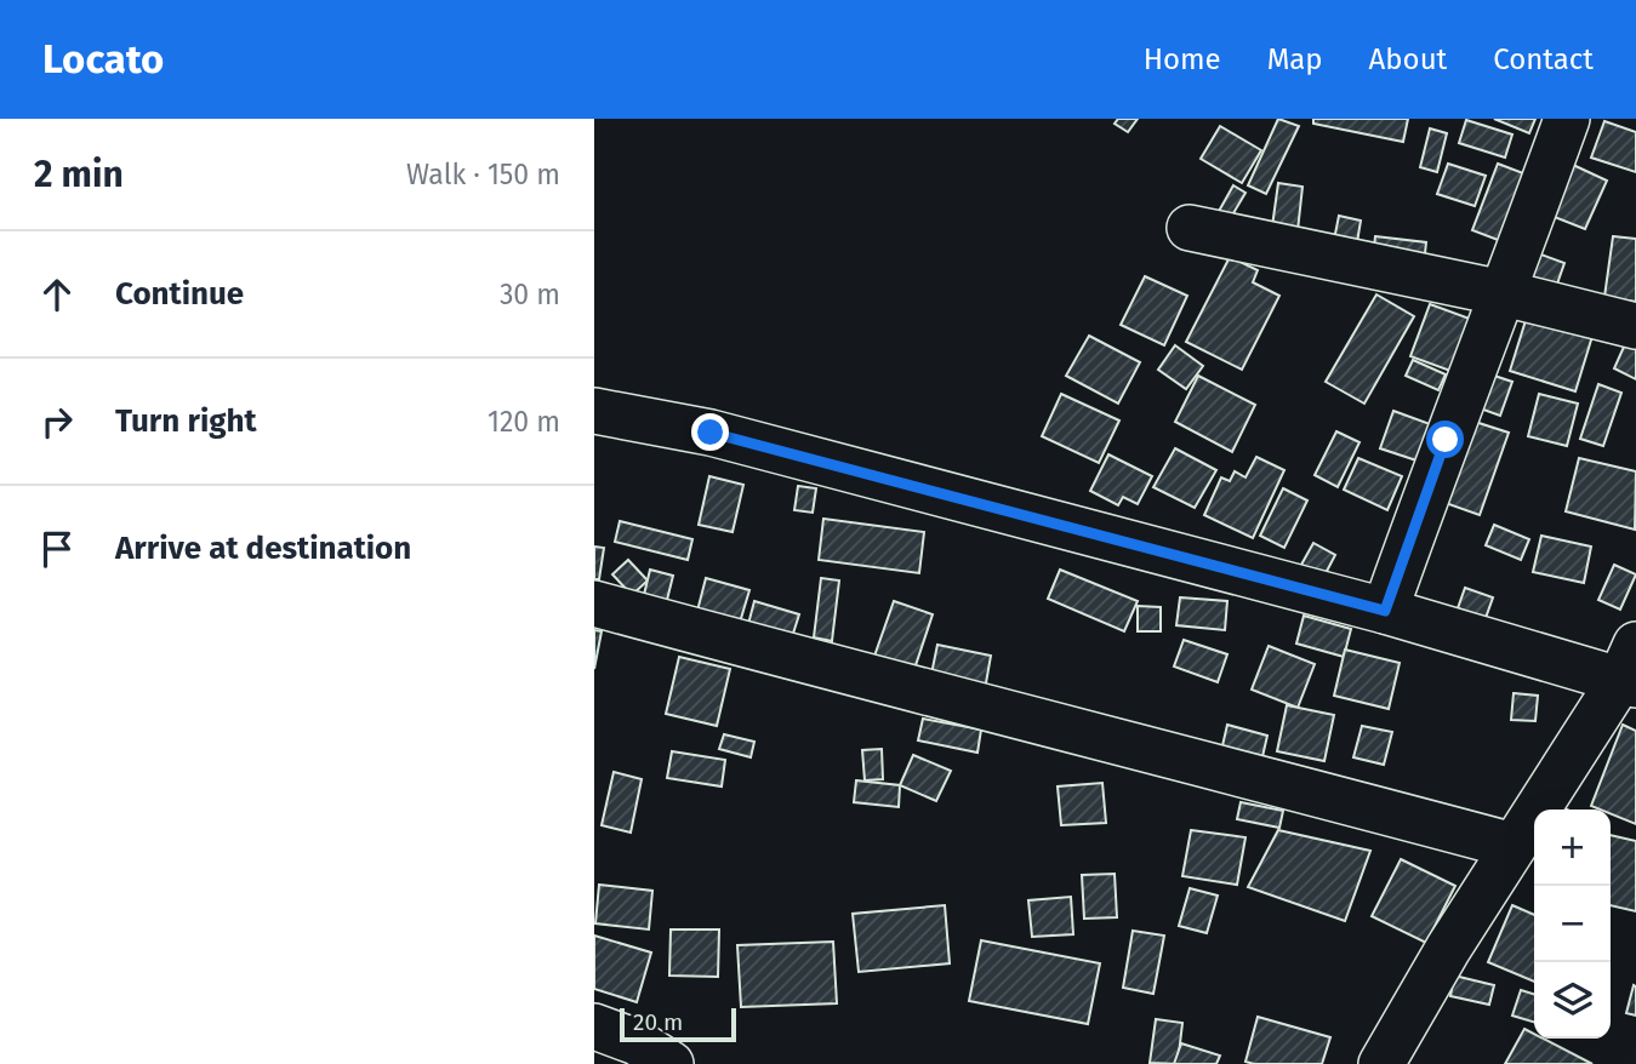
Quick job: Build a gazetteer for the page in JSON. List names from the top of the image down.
{
  "scale_bar": "20 m",
  "page": {
    "header": "Locato",
    "nav": [
      "Home",
      "Map",
      "About",
      "Contact"
    ],
    "heading": ["2 min", "Walk · 150 m"],
    "list": [
      ["Continue", "30 m"],
      ["Turn right", "120 m"],
      "Arrive at destination"
    ],
    "map_buttons": ["+", "−"],
    "scale": "20 m"
  }
}
